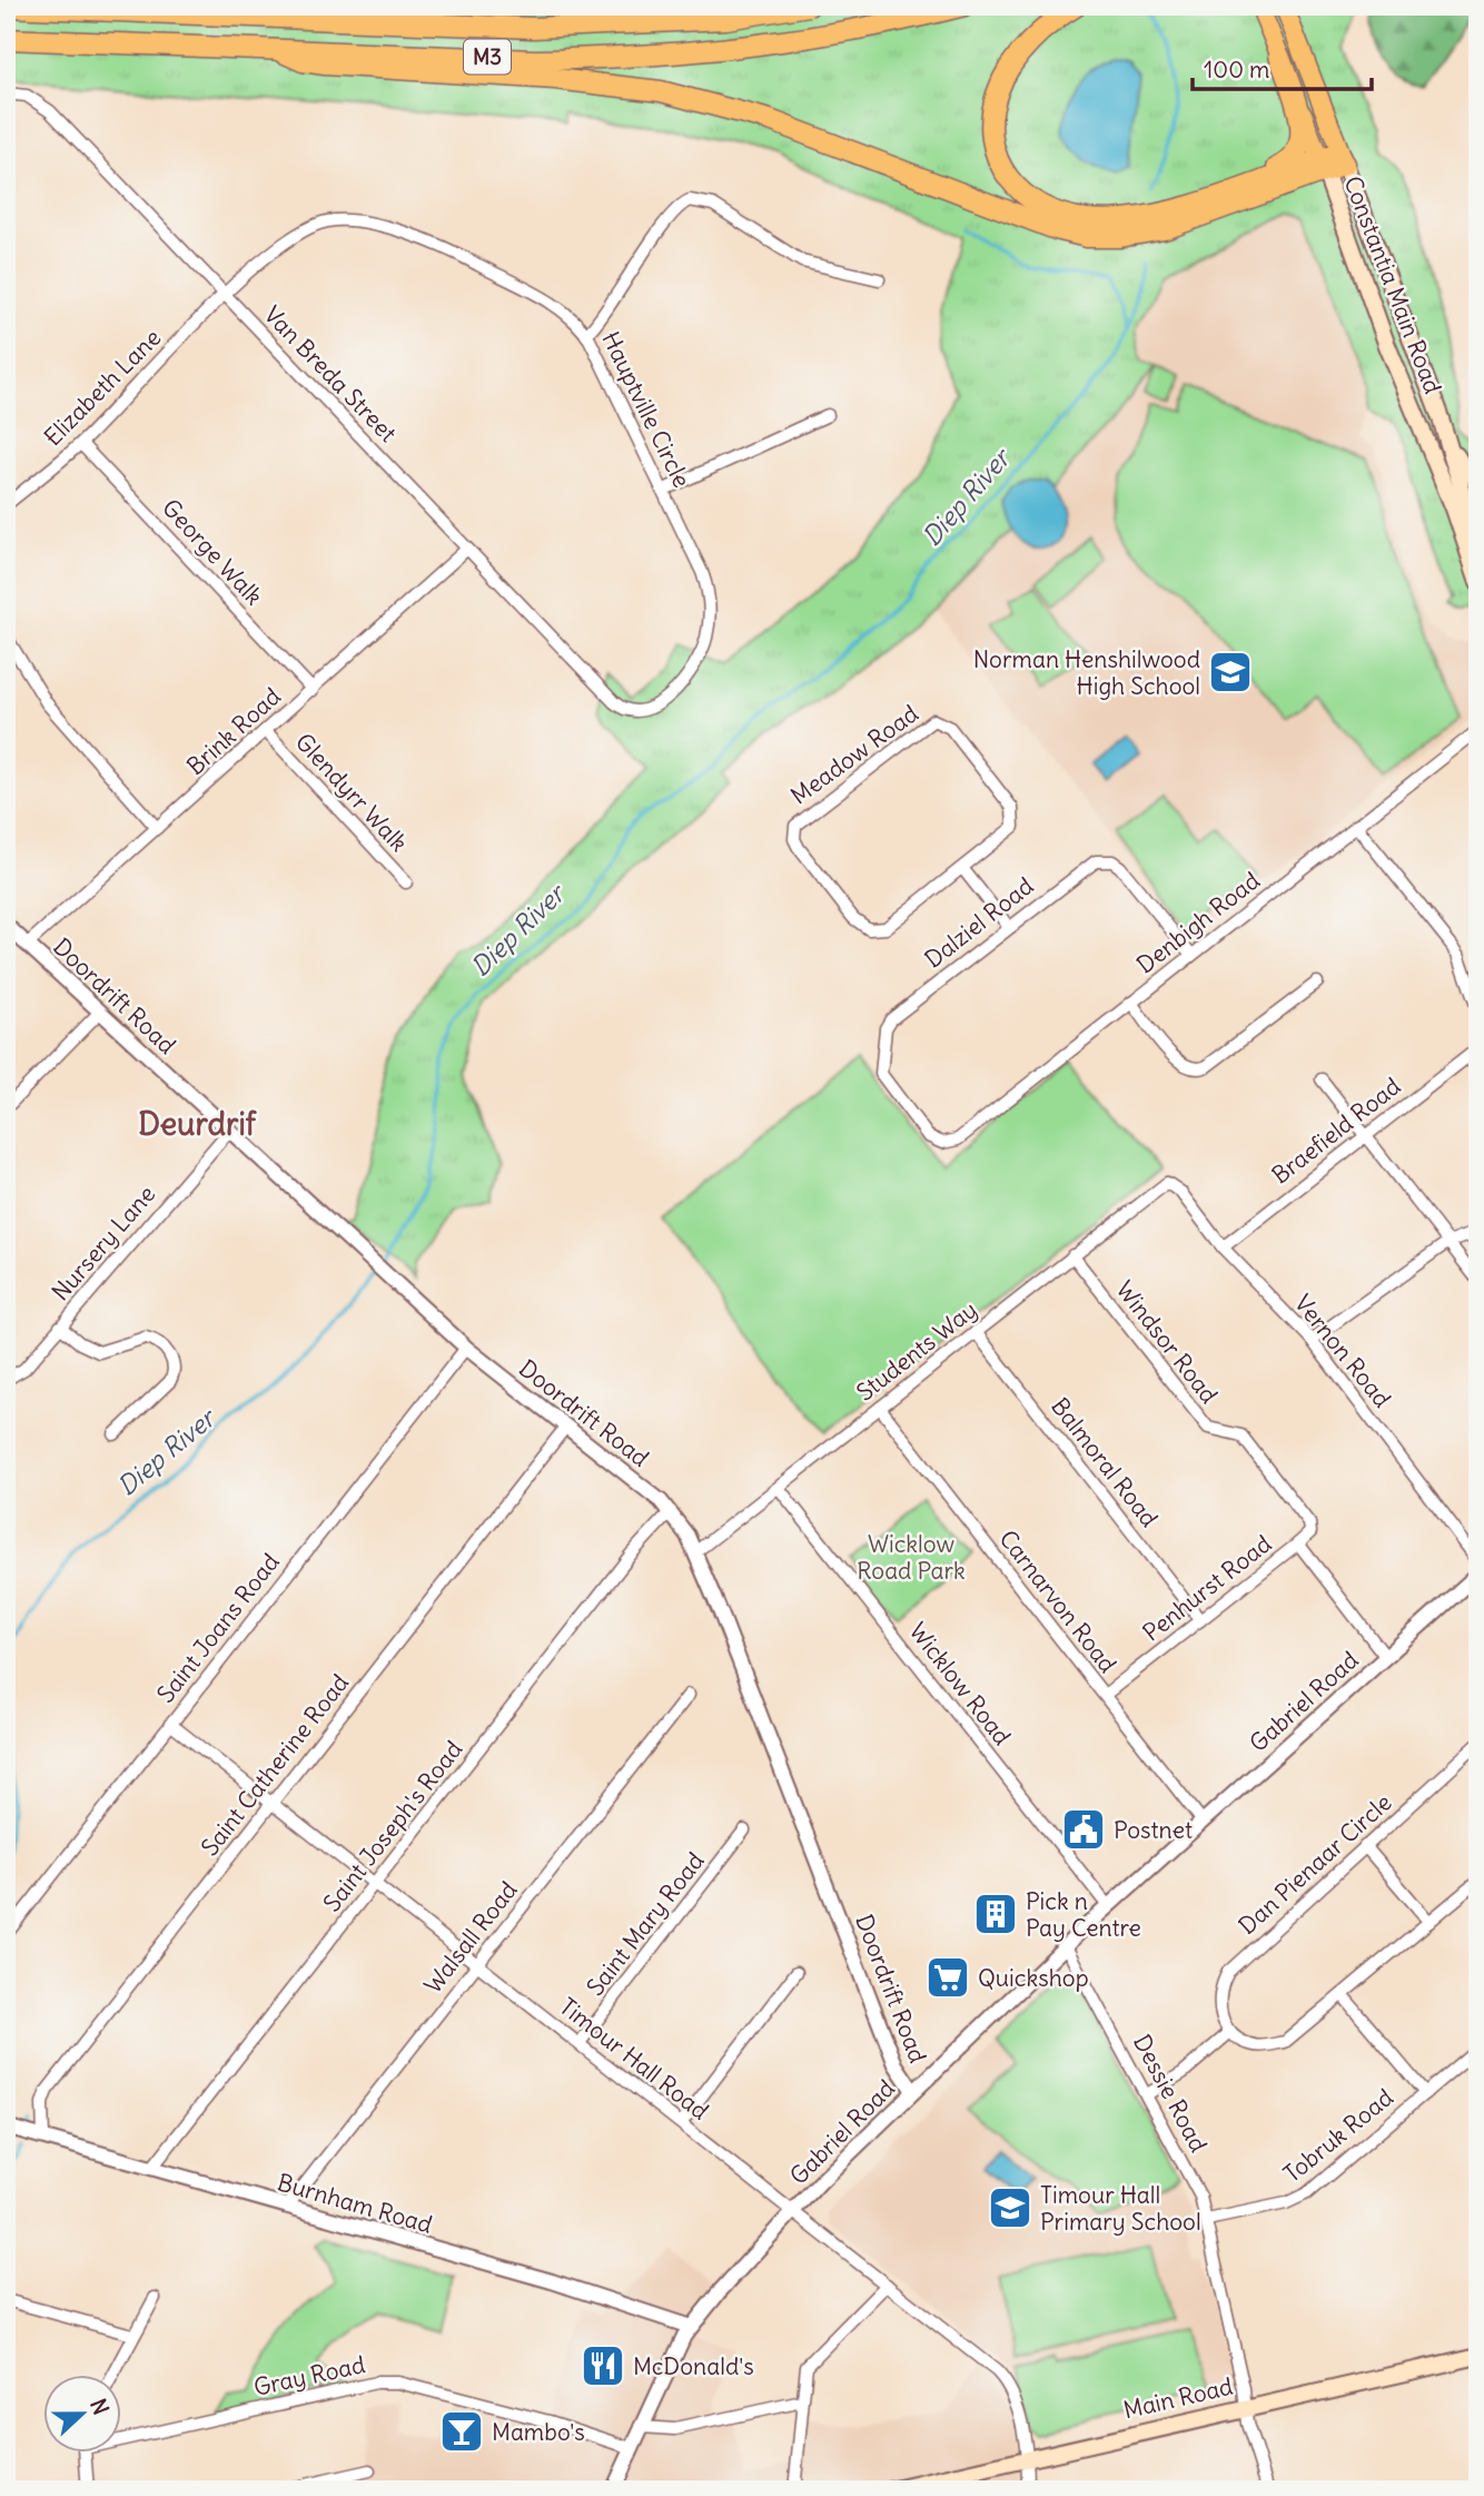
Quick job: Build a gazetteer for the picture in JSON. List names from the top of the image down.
{
  "streets": {
    "highway": ["M3"],
    "main road": ["Constantia Main Road", "Main Road"],
    "street": [
      "Van Breda Street",
      "Elizabeth Lane",
      "Hauptville Circle",
      "George Walk",
      "Brink Road",
      "Meadow Road",
      "Glendyrr Walk",
      "Dalziel Road",
      "Denbigh Road",
      "Doordrift Road",
      "Braefield Road",
      "Nursery Lane",
      "Windsor Road",
      "Students Way",
      "Vernon Road",
      "Balmoral Road",
      "Penhurst Road",
      "Carnarvon Road",
      "Saint Joans Road",
      "Wicklow Road",
      "Gabriel Road",
      "Saint Catherine Road",
      "Saint Joseph's Road",
      "Dan Pienaar Circle",
      "Saint Mary Road",
      "Walsall Road",
      "Timour Hall Road",
      "Dessie Road",
      "Tobruk Road",
      "Burnham Road",
      "Gray Road"
    ]
  },
  "crossings": [
    ["Van Breda Street", "Elizabeth Lane"],
    ["Van Breda Street", "Hauptville Circle"],
    ["Van Breda Street", "Brink Road"],
    ["Elizabeth Lane", "Hauptville Circle"],
    ["Elizabeth Lane", "George Walk"],
    ["George Walk", "Brink Road"],
    ["Brink Road", "Glendyrr Walk"],
    ["Brink Road", "Doordrift Road"],
    ["Dalziel Road", "Denbigh Road"],
    ["Doordrift Road", "Nursery Lane"],
    ["Doordrift Road", "Students Way"],
    ["Doordrift Road", "Saint Joans Road"],
    ["Doordrift Road", "Gabriel Road"],
    ["Doordrift Road", "Saint Catherine Road"],
    ["Doordrift Road", "Saint Joseph's Road"],
    ["Braefield Road", "Vernon Road"],
    ["Windsor Road", "Students Way"],
    ["Windsor Road", "Penhurst Road"],
    ["Students Way", "Vernon Road"],
    ["Students Way", "Balmoral Road"],
    ["Students Way", "Carnarvon Road"],
    ["Students Way", "Wicklow Road"],
    ["Balmoral Road", "Penhurst Road"],
    ["Penhurst Road", "Carnarvon Road"],
    ["Carnarvon Road", "Gabriel Road"],
    ["Saint Joans Road", "Timour Hall Road"],
    ["Wicklow Road", "Gabriel Road"],
    ["Gabriel Road", "Timour Hall Road"],
    ["Gabriel Road", "Dessie Road"],
    ["Gabriel Road", "Burnham Road"],
    ["Gabriel Road", "Gray Road"],
    ["Saint Catherine Road", "Timour Hall Road"],
    ["Saint Catherine Road", "Burnham Road"],
    ["Saint Joseph's Road", "Timour Hall Road"],
    ["Saint Joseph's Road", "Burnham Road"],
    ["Saint Mary Road", "Timour Hall Road"],
    ["Walsall Road", "Timour Hall Road"],
    ["Walsall Road", "Burnham Road"],
    ["Timour Hall Road", "Main Road"],
    ["Dessie Road", "Tobruk Road"],
    ["Dessie Road", "Main Road"]
  ],
  "districts": ["Deurdrif"],
  "water": ["Diep River"],
  "parks": ["Wicklow Road Park"],
  "places": {
    "school or university": ["Norman Henshilwood High School", "Timour Hall Primary School"],
    "public building": ["Postnet"],
    "building": ["Pick n Pay Centre"],
    "supermarket": ["Quickshop"],
    "restaurant": ["McDonald's"],
    "bar": ["Mambo's"]
  },
  "scale_bar": "100 m",
  "north": "right"
}
